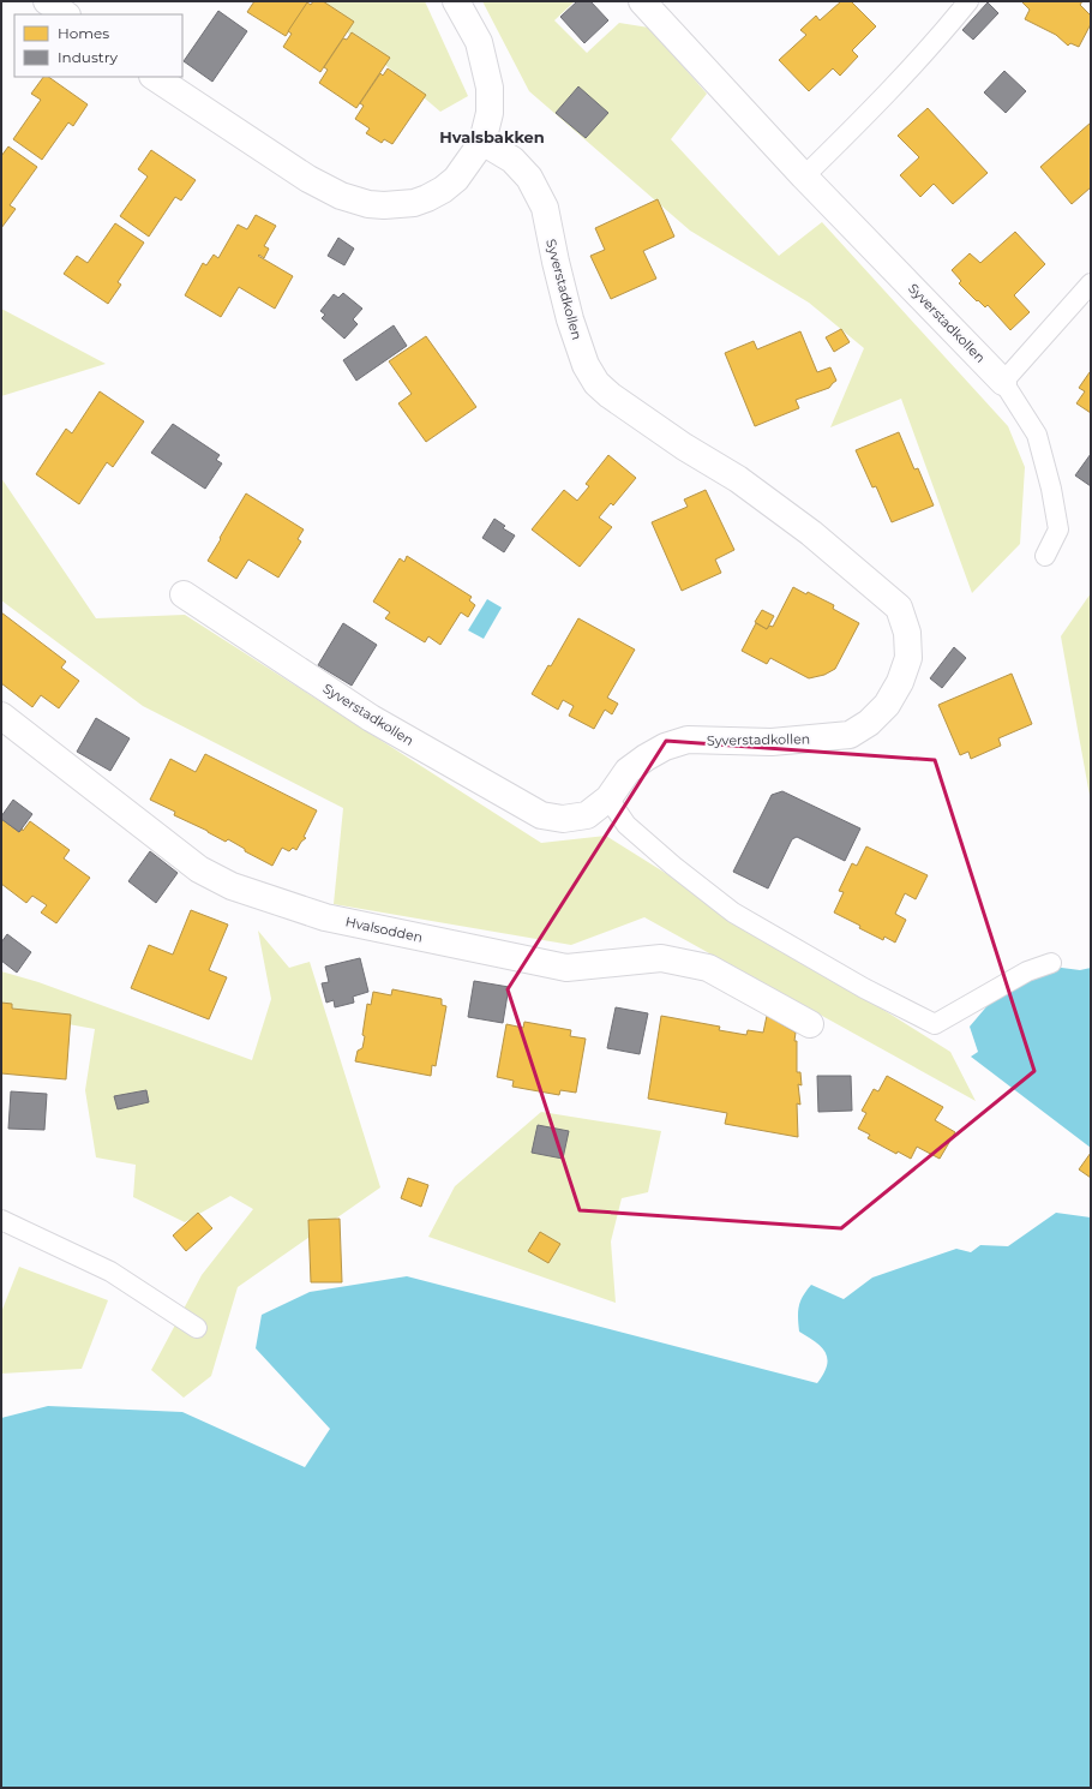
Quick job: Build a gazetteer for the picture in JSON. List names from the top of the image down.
{
  "streets": {
    "street": ["Syverstadkollen", "Hvalsodden"]
  },
  "districts": ["Hvalsbakken"],
  "legend": ["Homes", "Industry"]
}
